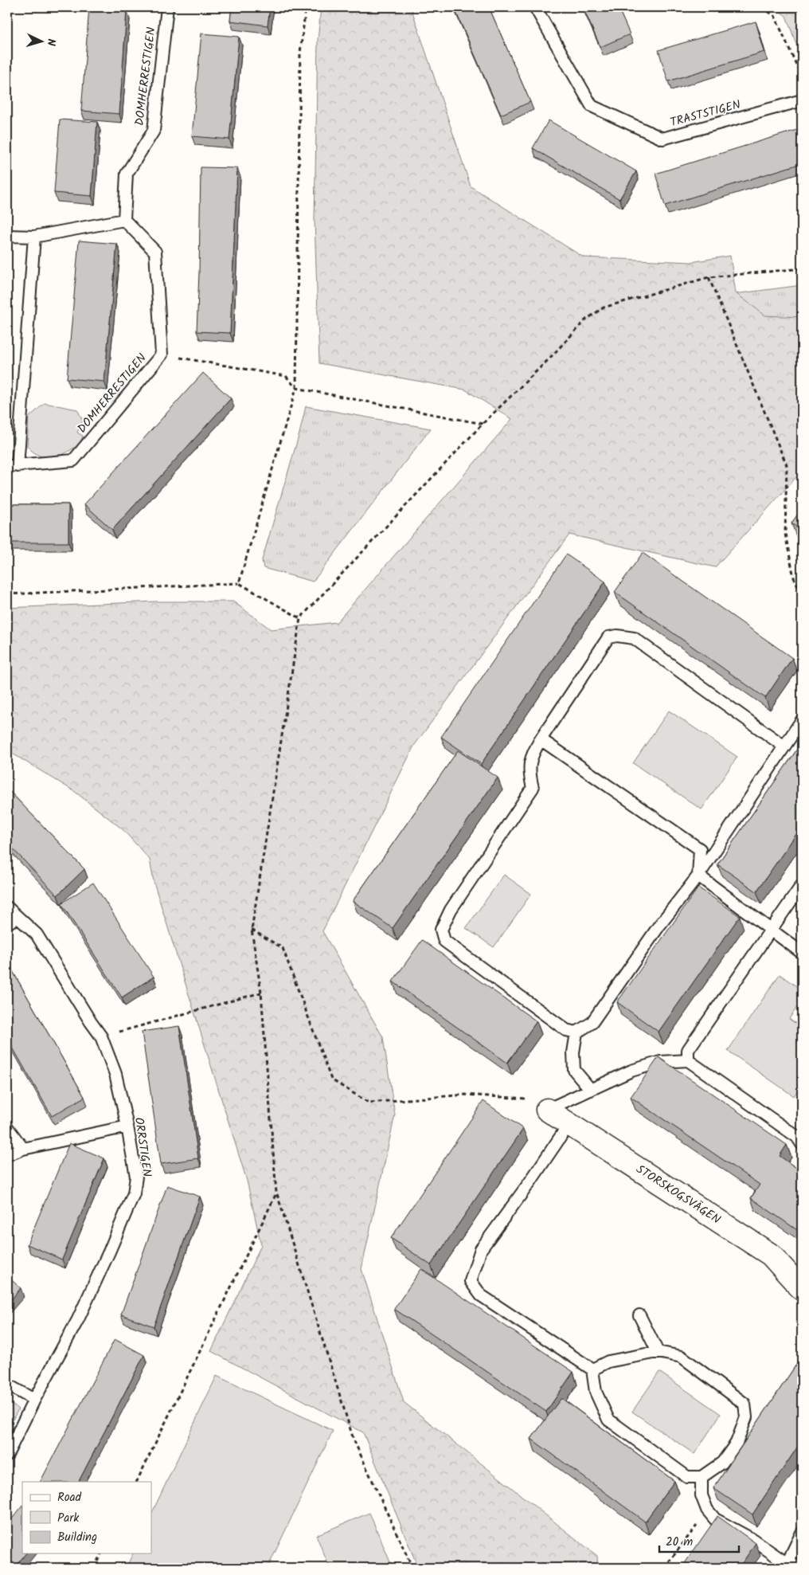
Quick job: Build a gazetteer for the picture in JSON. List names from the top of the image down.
{
  "streets": {
    "street": ["STORSKOGSVÄGEN"],
    "lane": ["DOMHERRESTIGEN", "TRASTSTIGEN", "ORRSTIGEN"]
  },
  "legend": ["Road", "Park", "Building"],
  "scale_bar": "20 m",
  "north": "right"
}
